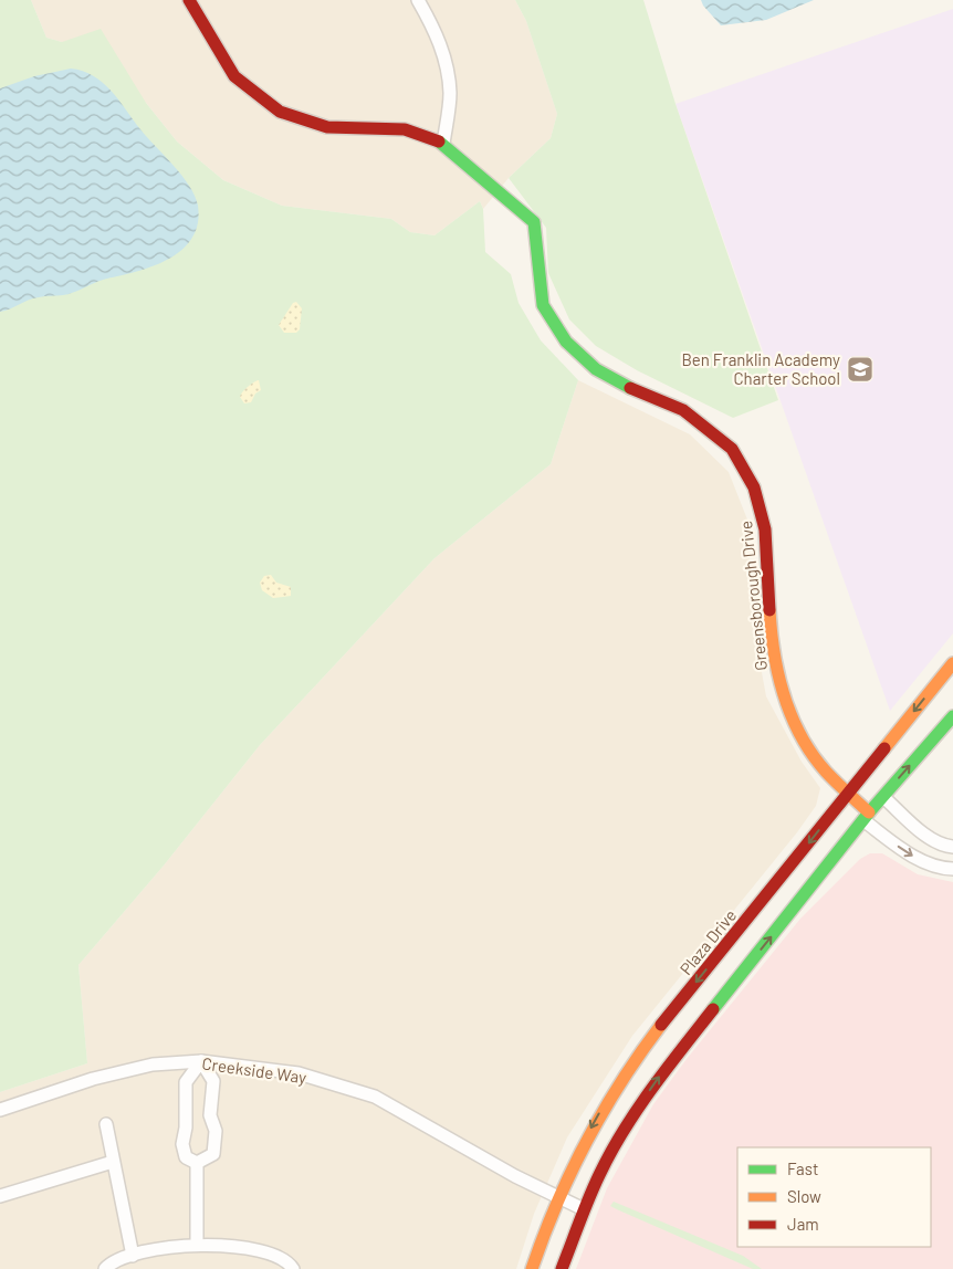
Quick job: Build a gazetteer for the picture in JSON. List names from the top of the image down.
{
  "streets": {
    "street": ["Greensborough Drive", "Plaza Drive", "Creekside Way"]
  },
  "crossings": [
    ["Greensborough Drive", "Plaza Drive"],
    ["Plaza Drive", "Creekside Way"]
  ],
  "places": {
    "school or university": ["Ben Franklin Academy Charter School"]
  },
  "legend": ["Fast", "Slow", "Jam"]
}
